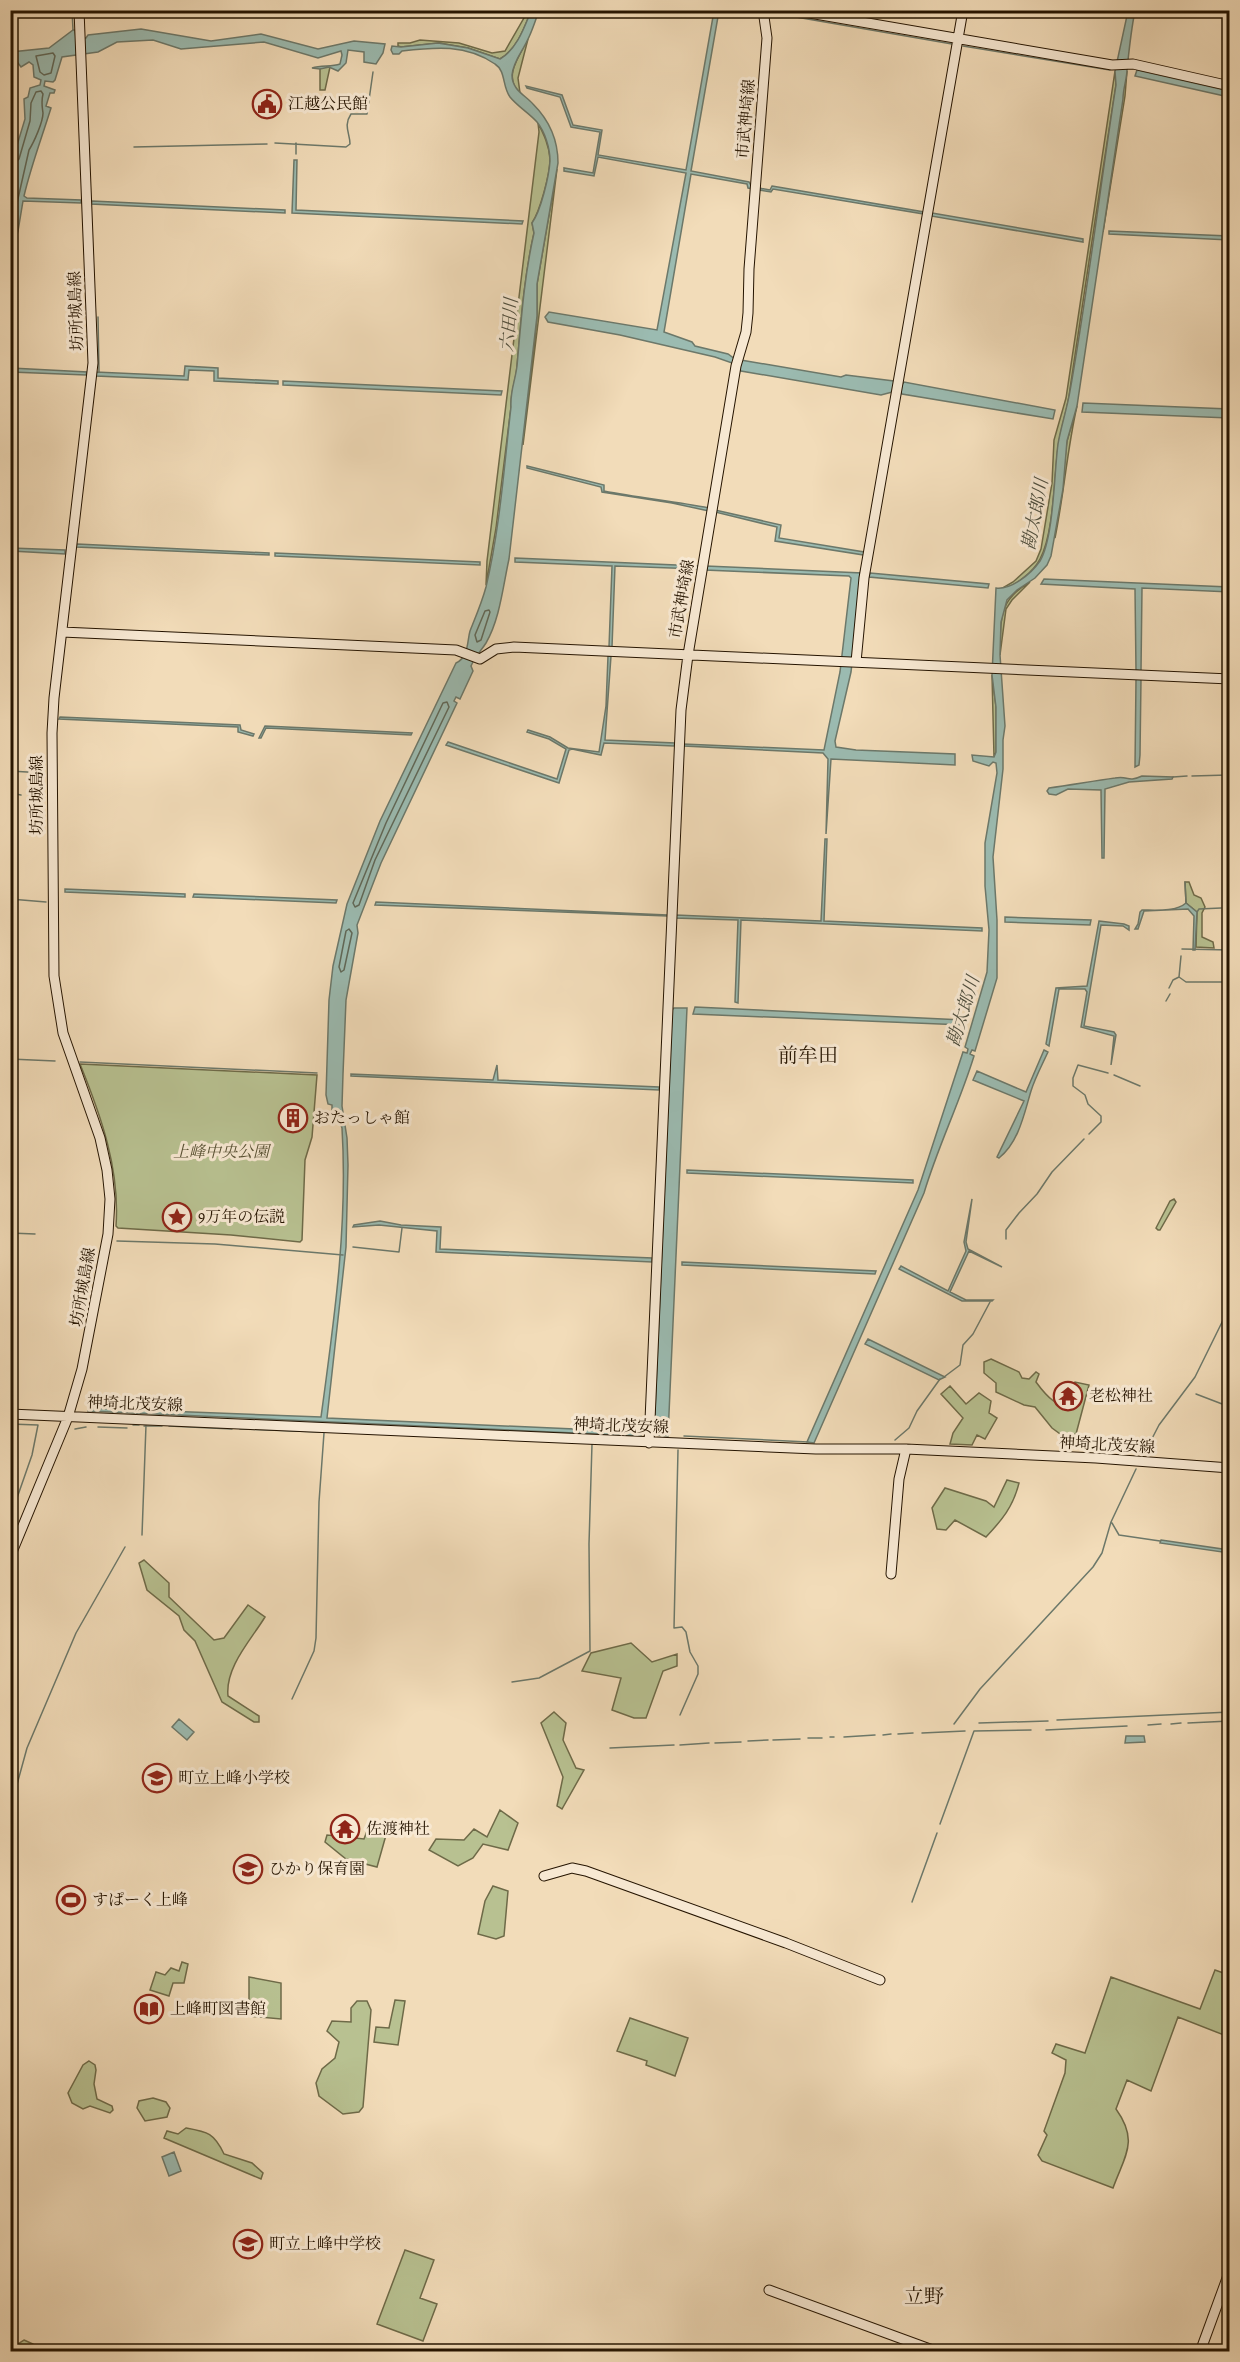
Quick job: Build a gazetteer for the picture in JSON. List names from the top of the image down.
{
  "streets": {
    "main road": ["市武神埼線", "坊所城島線", "神埼北茂安線"]
  },
  "crossings": [
    ["坊所城島線", "神埼北茂安線"]
  ],
  "districts": ["前牟田", "立野"],
  "water": ["六田川", "勘太郎川"],
  "parks": ["上峰中央公園"],
  "places": {
    "public building": ["江越公民館"],
    "building": ["おたっしゃ館"],
    "place": ["9万年の伝説"],
    "temple": ["老松神社", "佐渡神社"],
    "school or university": ["町立上峰小学校", "ひかり保育園", "町立上峰中学校"],
    "sports": ["すぱーく上峰"],
    "library": ["上峰町図書館"]
  }
}
